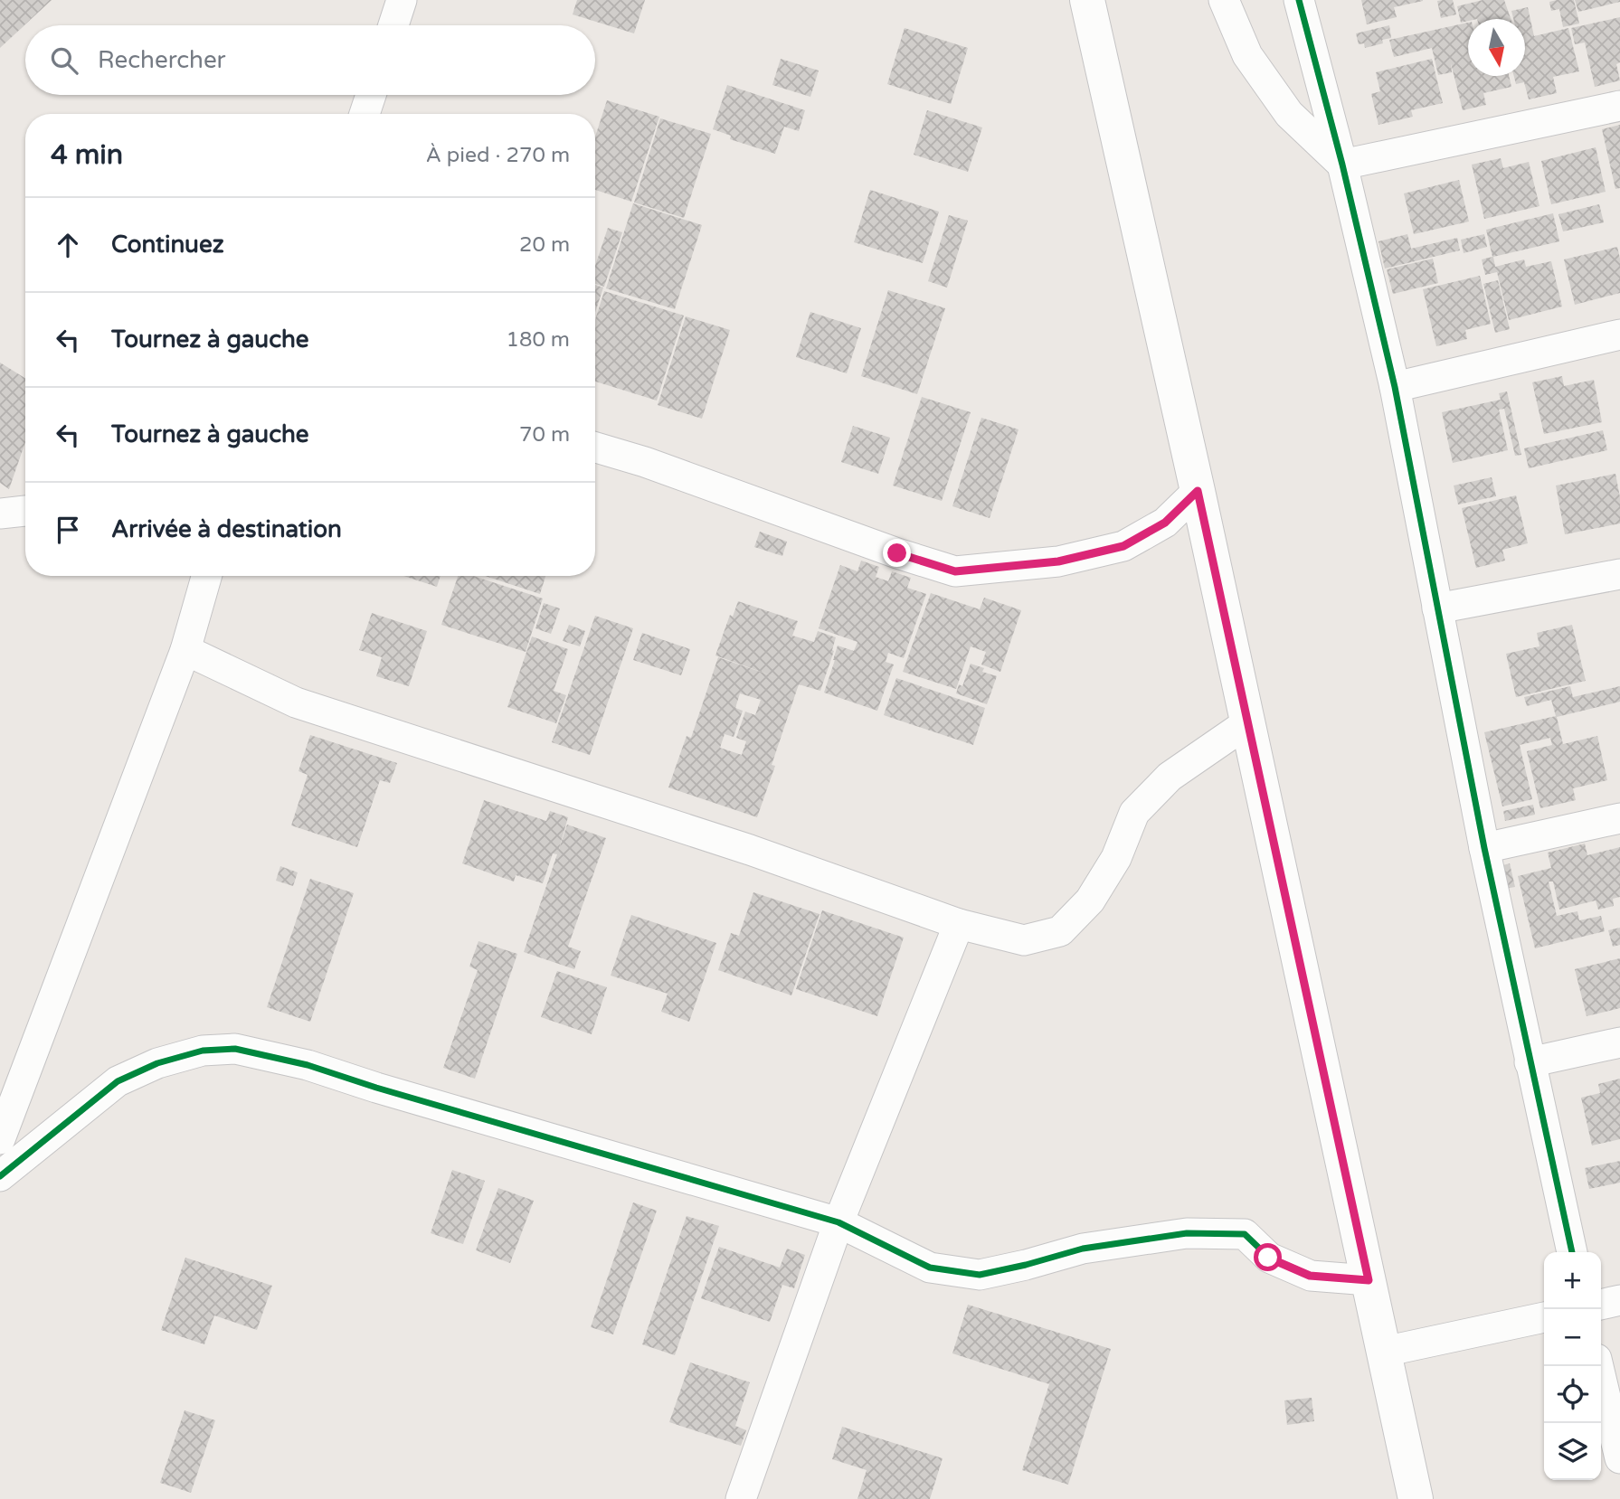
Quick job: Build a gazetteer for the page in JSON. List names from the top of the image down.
{
  "north": "bottom",
  "page": {
    "search": "Rechercher",
    "heading": ["4 min", "À pied · 270 m"],
    "list": [
      ["Continuez", "20 m"],
      ["Tournez à gauche", "180 m"],
      ["Tournez à gauche", "70 m"],
      "Arrivée à destination"
    ],
    "map_buttons": ["+", "−"]
  }
}
